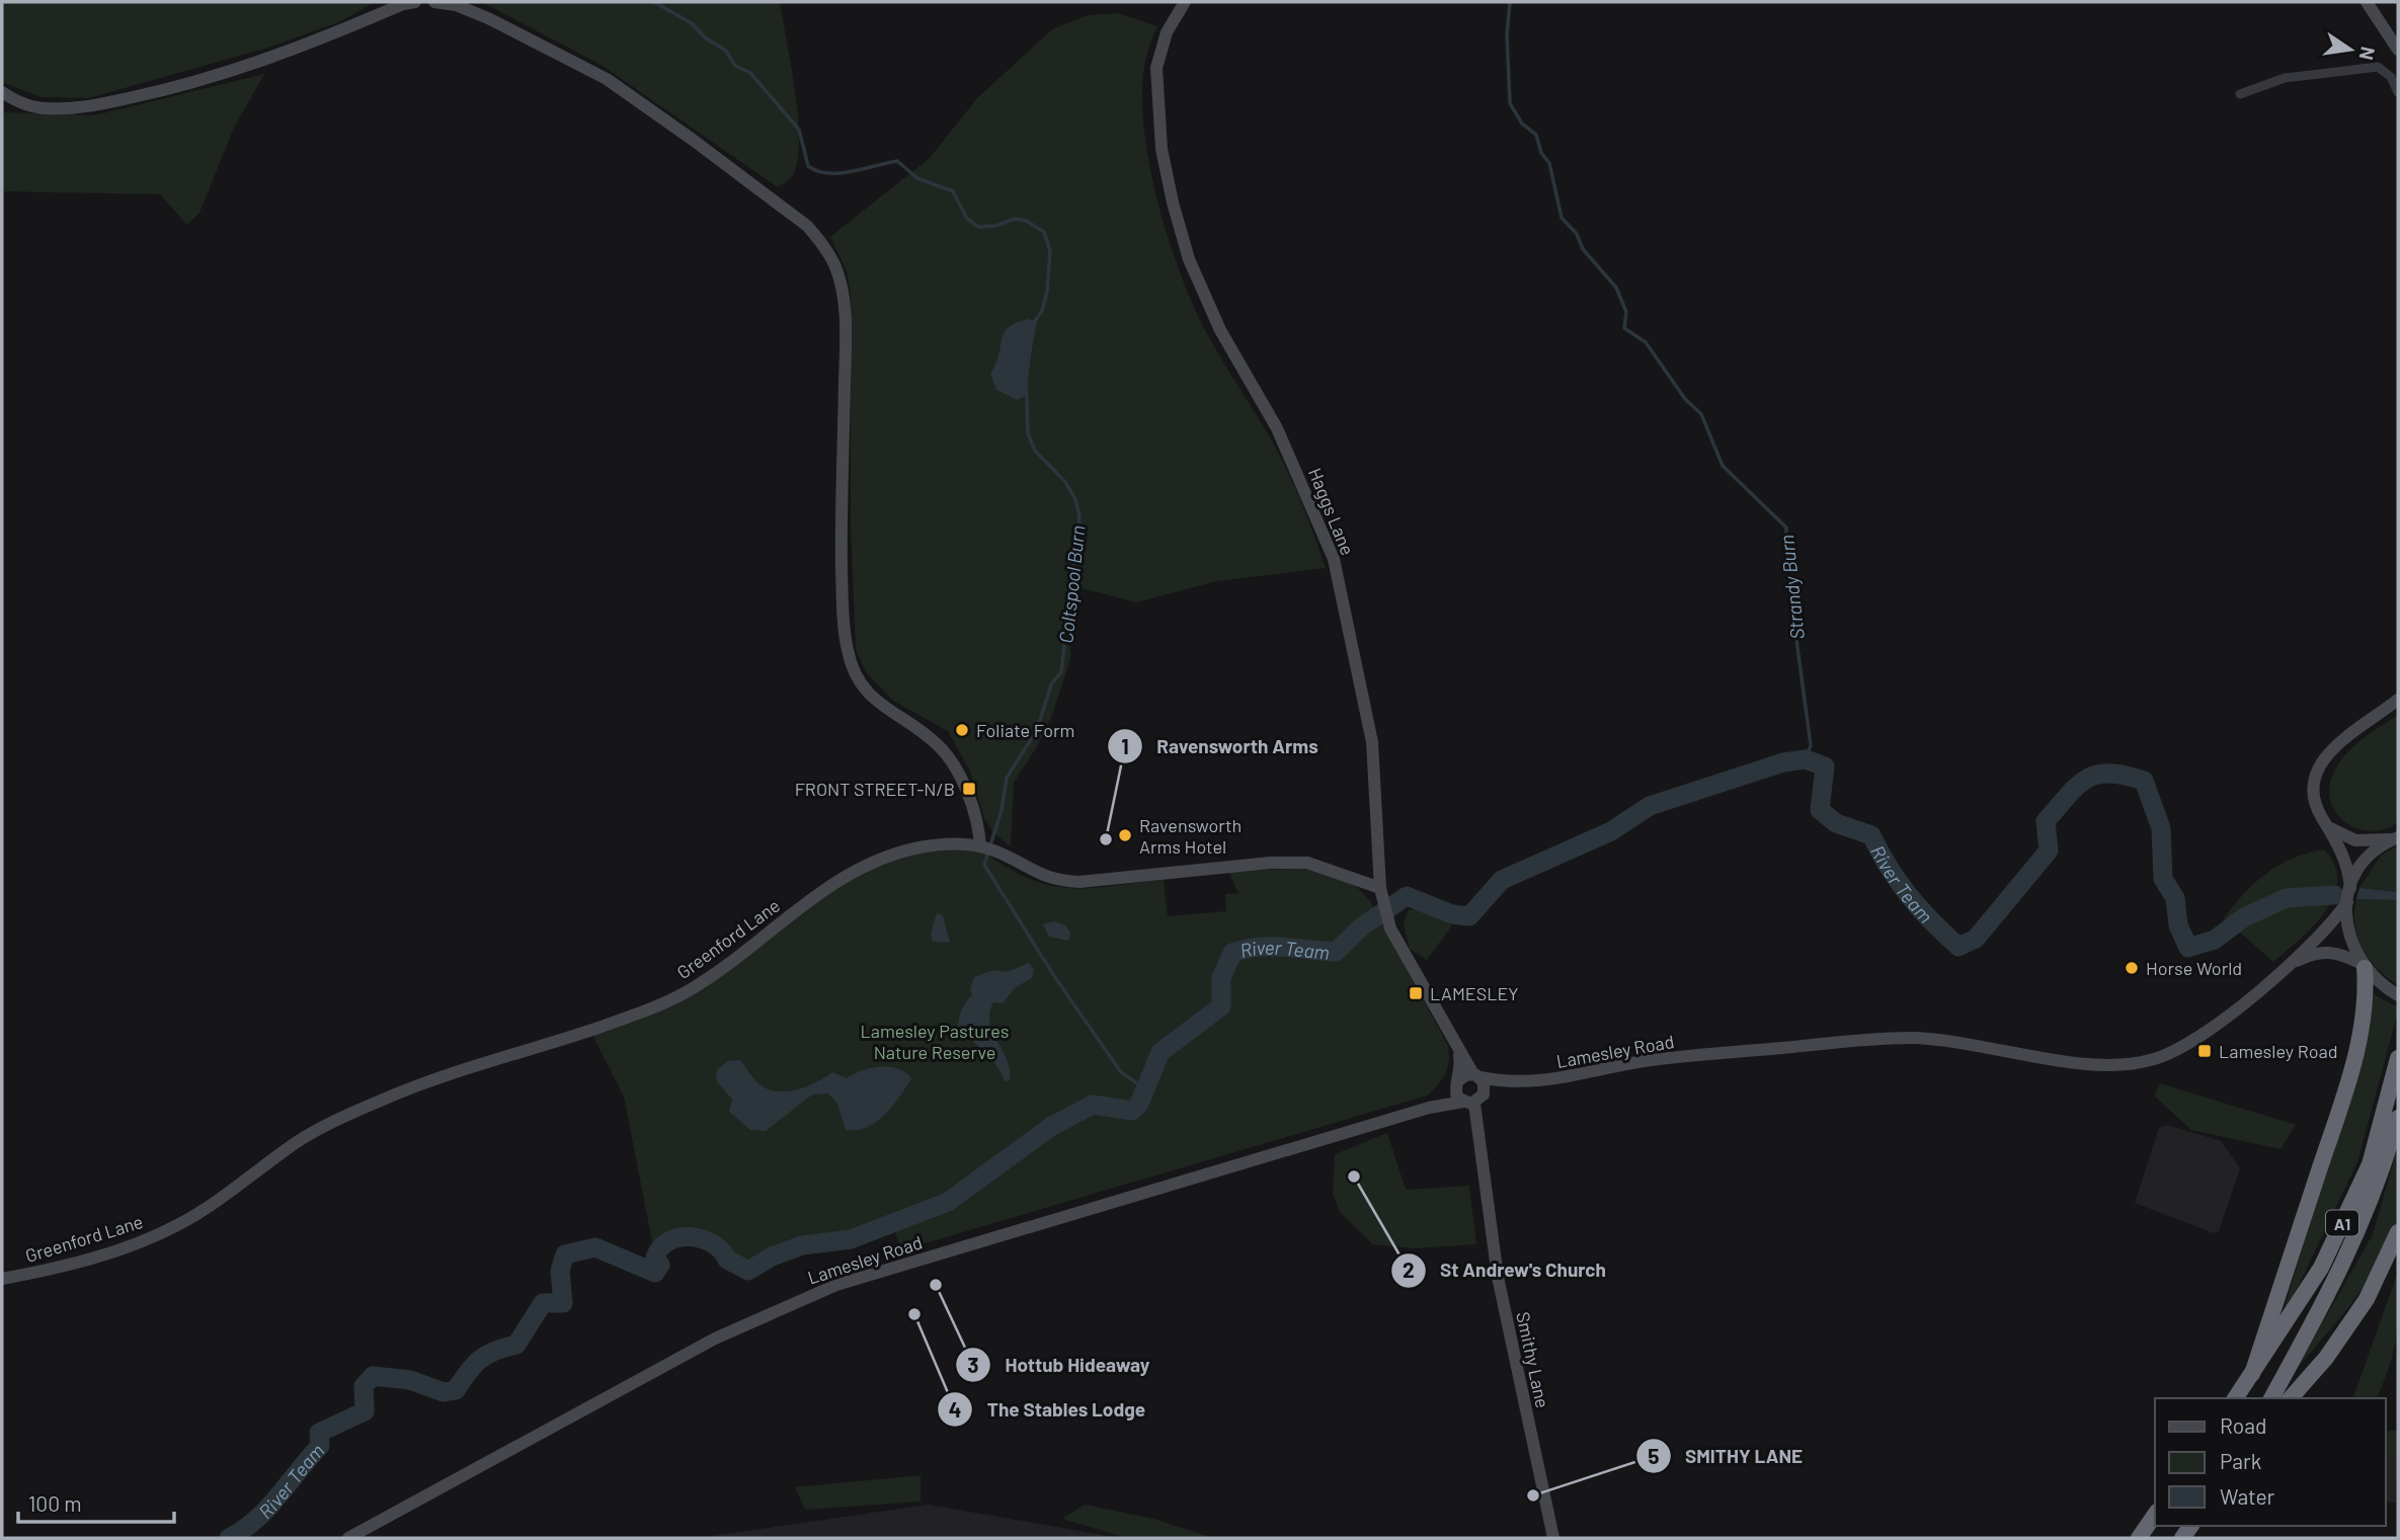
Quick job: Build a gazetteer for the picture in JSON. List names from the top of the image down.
{
  "streets": {
    "highway": ["A1"],
    "street": [
      "Haggs Lane",
      "Greenford Lane",
      "Lamesley Road",
      "Smithy Lane"
    ]
  },
  "crossings": [
    ["Haggs Lane", "Greenford Lane"],
    ["Haggs Lane", "Lamesley Road"],
    ["Haggs Lane", "Smithy Lane"],
    ["Lamesley Road", "Smithy Lane"]
  ],
  "water": ["Coltspool Burn", "Strandy Burn", "River Team"],
  "parks": ["Lamesley Pastures Nature Reserve"],
  "places": {
    "other": [
      "Foliate Form",
      "Ravensworth Arms Hotel",
      "Ravensworth Arms",
      "Horse World",
      "St Andrew's Church",
      "Hottub Hideaway",
      "The Stables Lodge",
      "SMITHY LANE"
    ],
    "transit": ["FRONT STREET-N/B", "LAMESLEY", "Lamesley Road"]
  },
  "legend": ["Road", "Park", "Water"],
  "scale_bar": "100 m",
  "north": "right"
}
